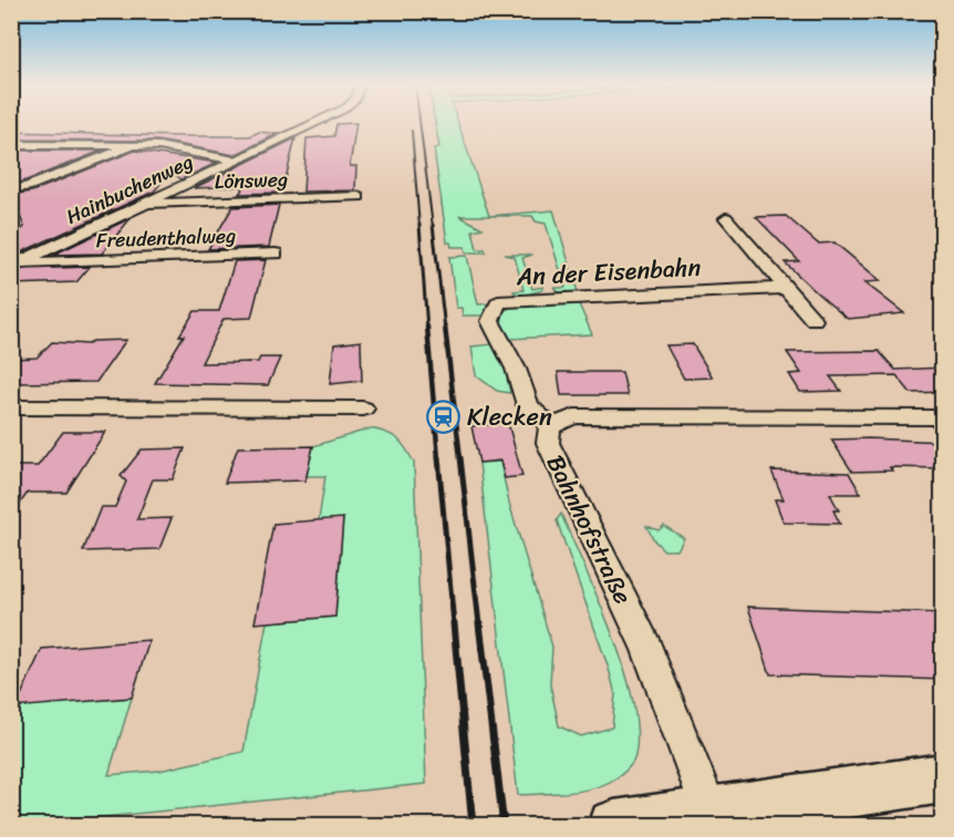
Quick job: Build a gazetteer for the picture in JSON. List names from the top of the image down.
{
  "streets": {
    "street": [
      "Lönsweg",
      "Hainbuchenweg",
      "Freudenthalweg",
      "An der Eisenbahn",
      "Bahnhofstraße"
    ]
  },
  "crossings": [
    ["Lönsweg", "Hainbuchenweg"],
    ["Hainbuchenweg", "Freudenthalweg"],
    ["An der Eisenbahn", "Bahnhofstraße"]
  ],
  "places": {
    "station": ["Klecken"]
  }
}
